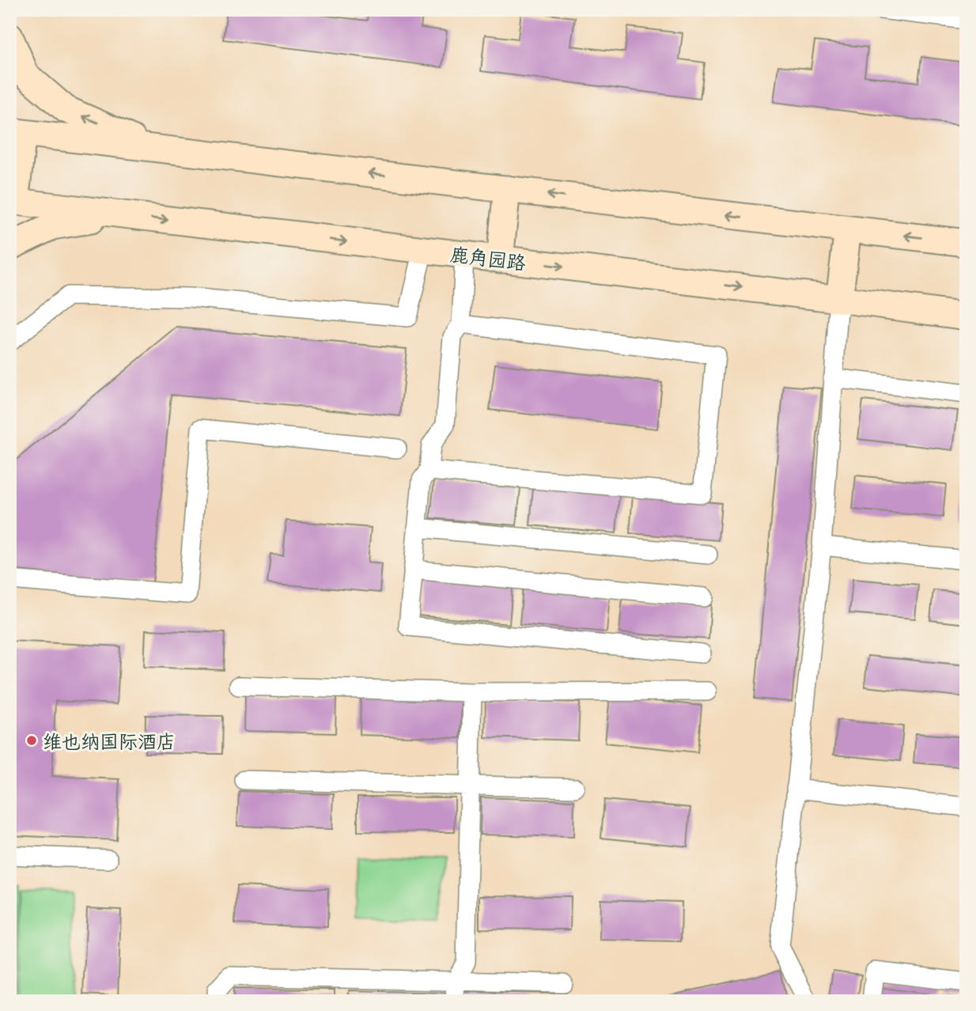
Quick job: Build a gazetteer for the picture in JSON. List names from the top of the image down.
{
  "streets": {
    "street": ["鹿角园路"]
  },
  "places": ["维也纳国际酒店"]
}
